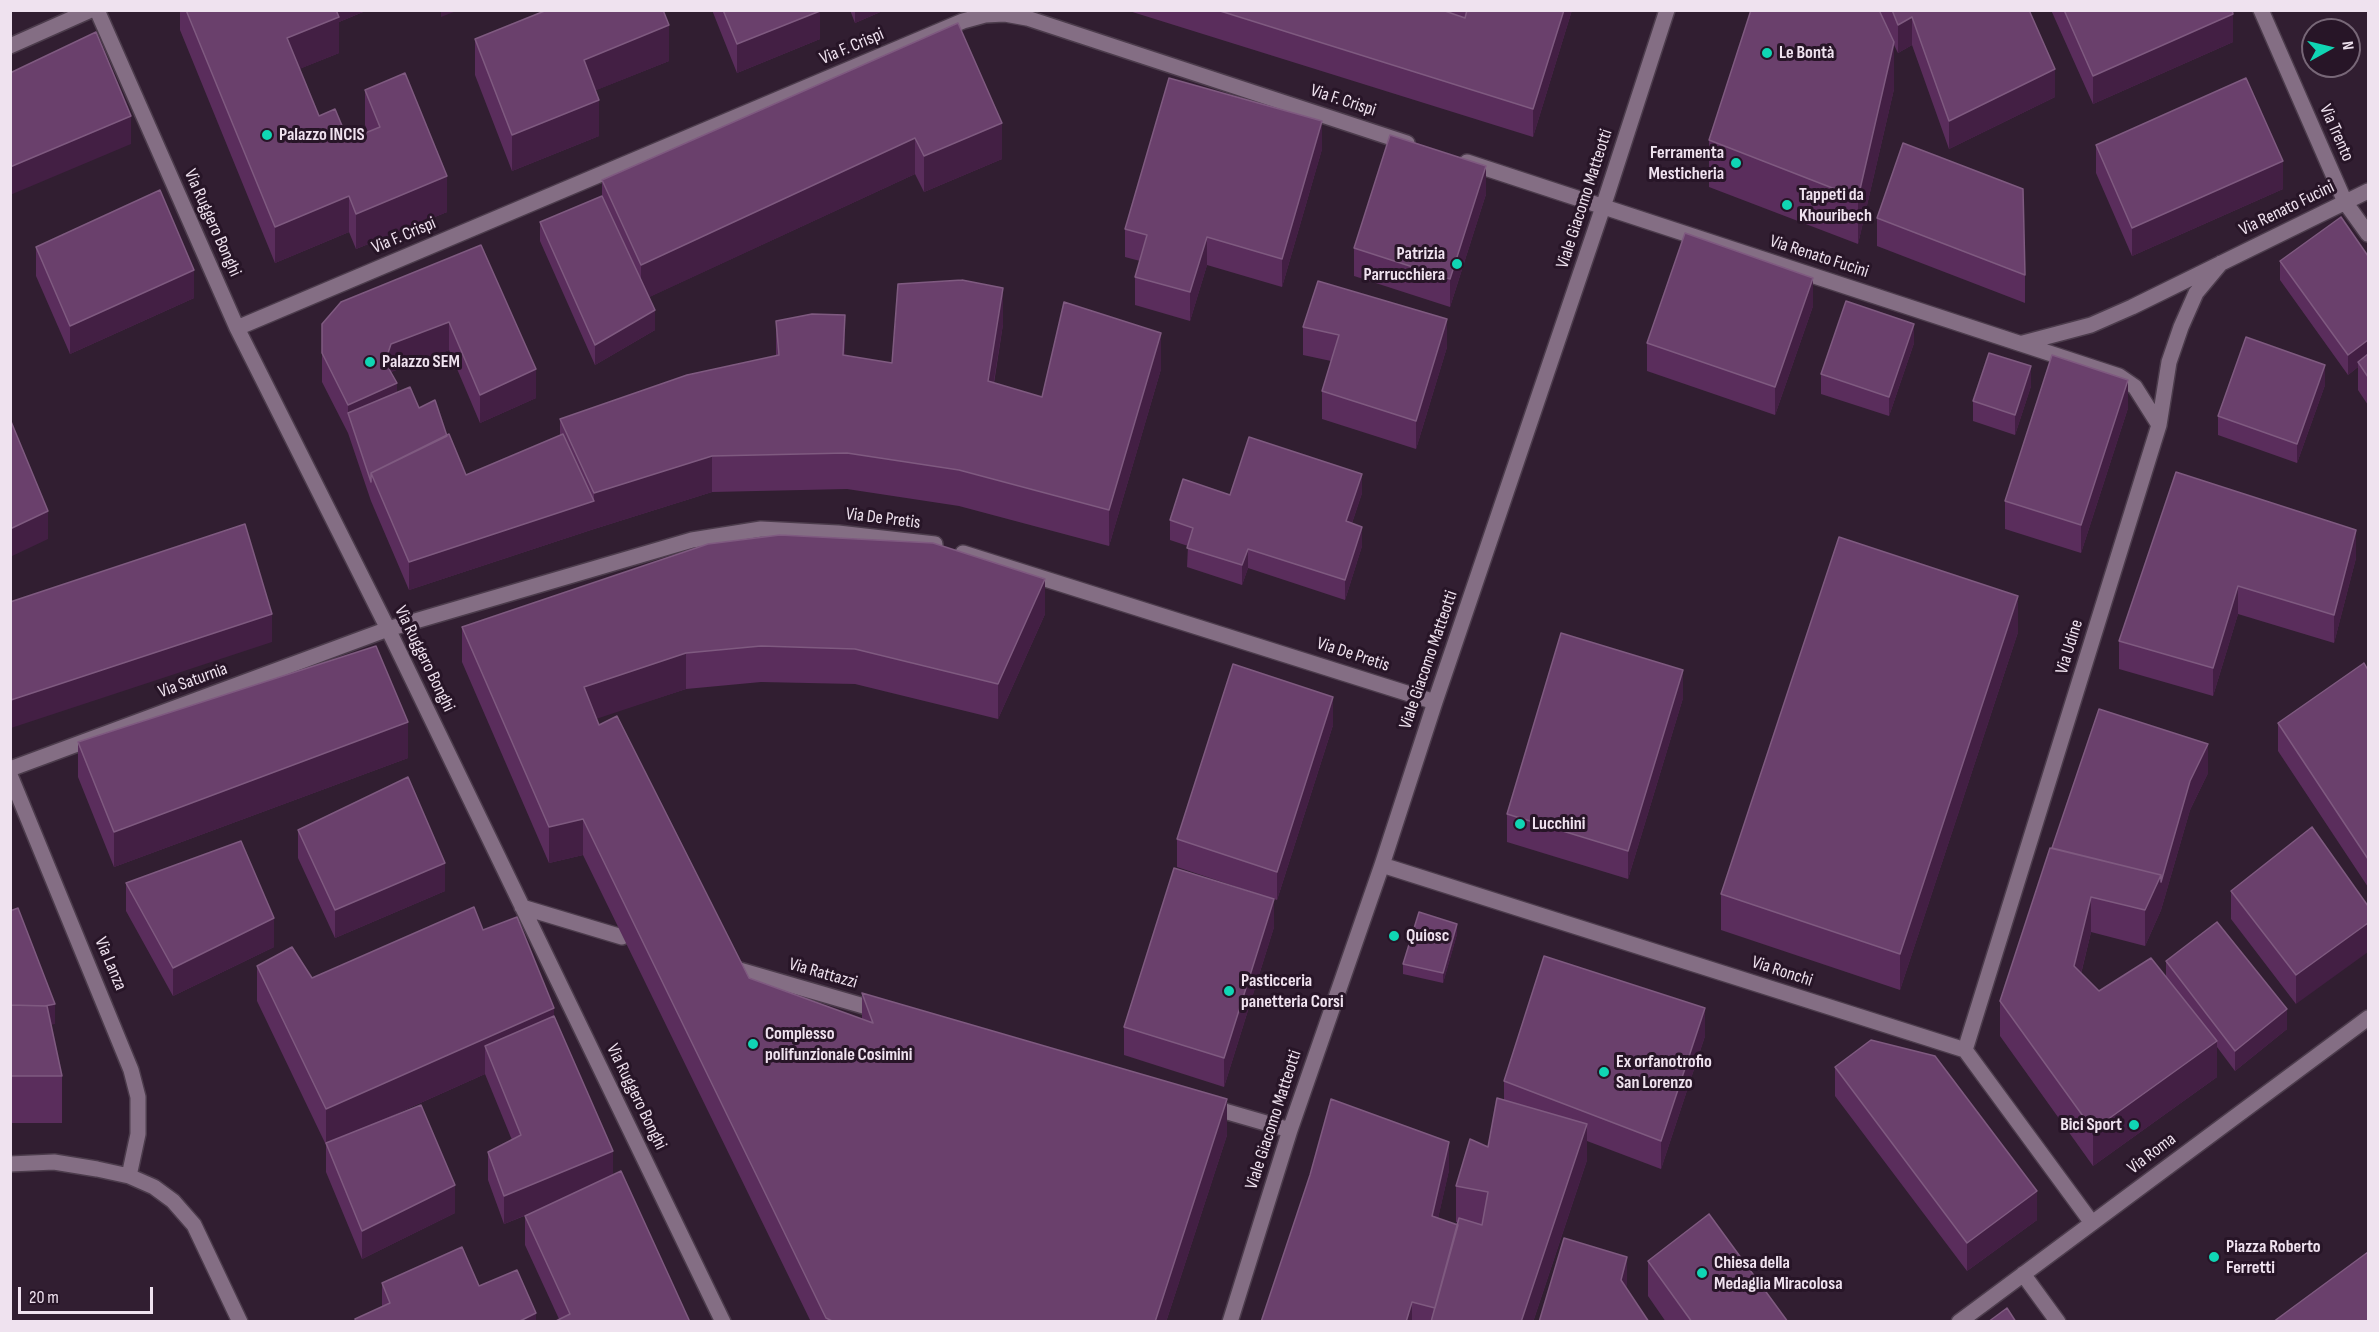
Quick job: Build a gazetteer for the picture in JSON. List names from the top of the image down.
{
  "streets": {
    "street": [
      "Via F. Crispi",
      "Via Trento",
      "Viale Giacomo Matteotti",
      "Via Renato Fucini",
      "Via Ruggero Bonghi",
      "Via De Pretis",
      "Via Udine",
      "Via Saturnia",
      "Via Lanza",
      "Via Ronchi",
      "Via Rattazzi",
      "Via Roma"
    ]
  },
  "crossings": [
    ["Via F. Crispi", "Via Ruggero Bonghi"],
    ["Via Trento", "Via Renato Fucini"],
    ["Viale Giacomo Matteotti", "Via Renato Fucini"],
    ["Viale Giacomo Matteotti", "Via De Pretis"],
    ["Viale Giacomo Matteotti", "Via Ronchi"],
    ["Via Renato Fucini", "Via Udine"],
    ["Via Ruggero Bonghi", "Via De Pretis"],
    ["Via Ruggero Bonghi", "Via Saturnia"],
    ["Via De Pretis", "Via Saturnia"],
    ["Via Udine", "Via Ronchi"]
  ],
  "places": [
    "Le Bontà",
    "Palazzo INCIS",
    "Ferramenta Mesticheria",
    "Tappeti da Khouribech",
    "Patrizia Parrucchiera",
    "Palazzo SEM",
    "Lucchini",
    "Quiosc",
    "Pasticceria panetteria Corsi",
    "Complesso polifunzionale Cosimini",
    "Ex orfanotrofio San Lorenzo",
    "Bici Sport",
    "Piazza Roberto Ferretti",
    "Chiesa della Medaglia Miracolosa"
  ],
  "scale_bar": "20 m",
  "north": "right"
}
